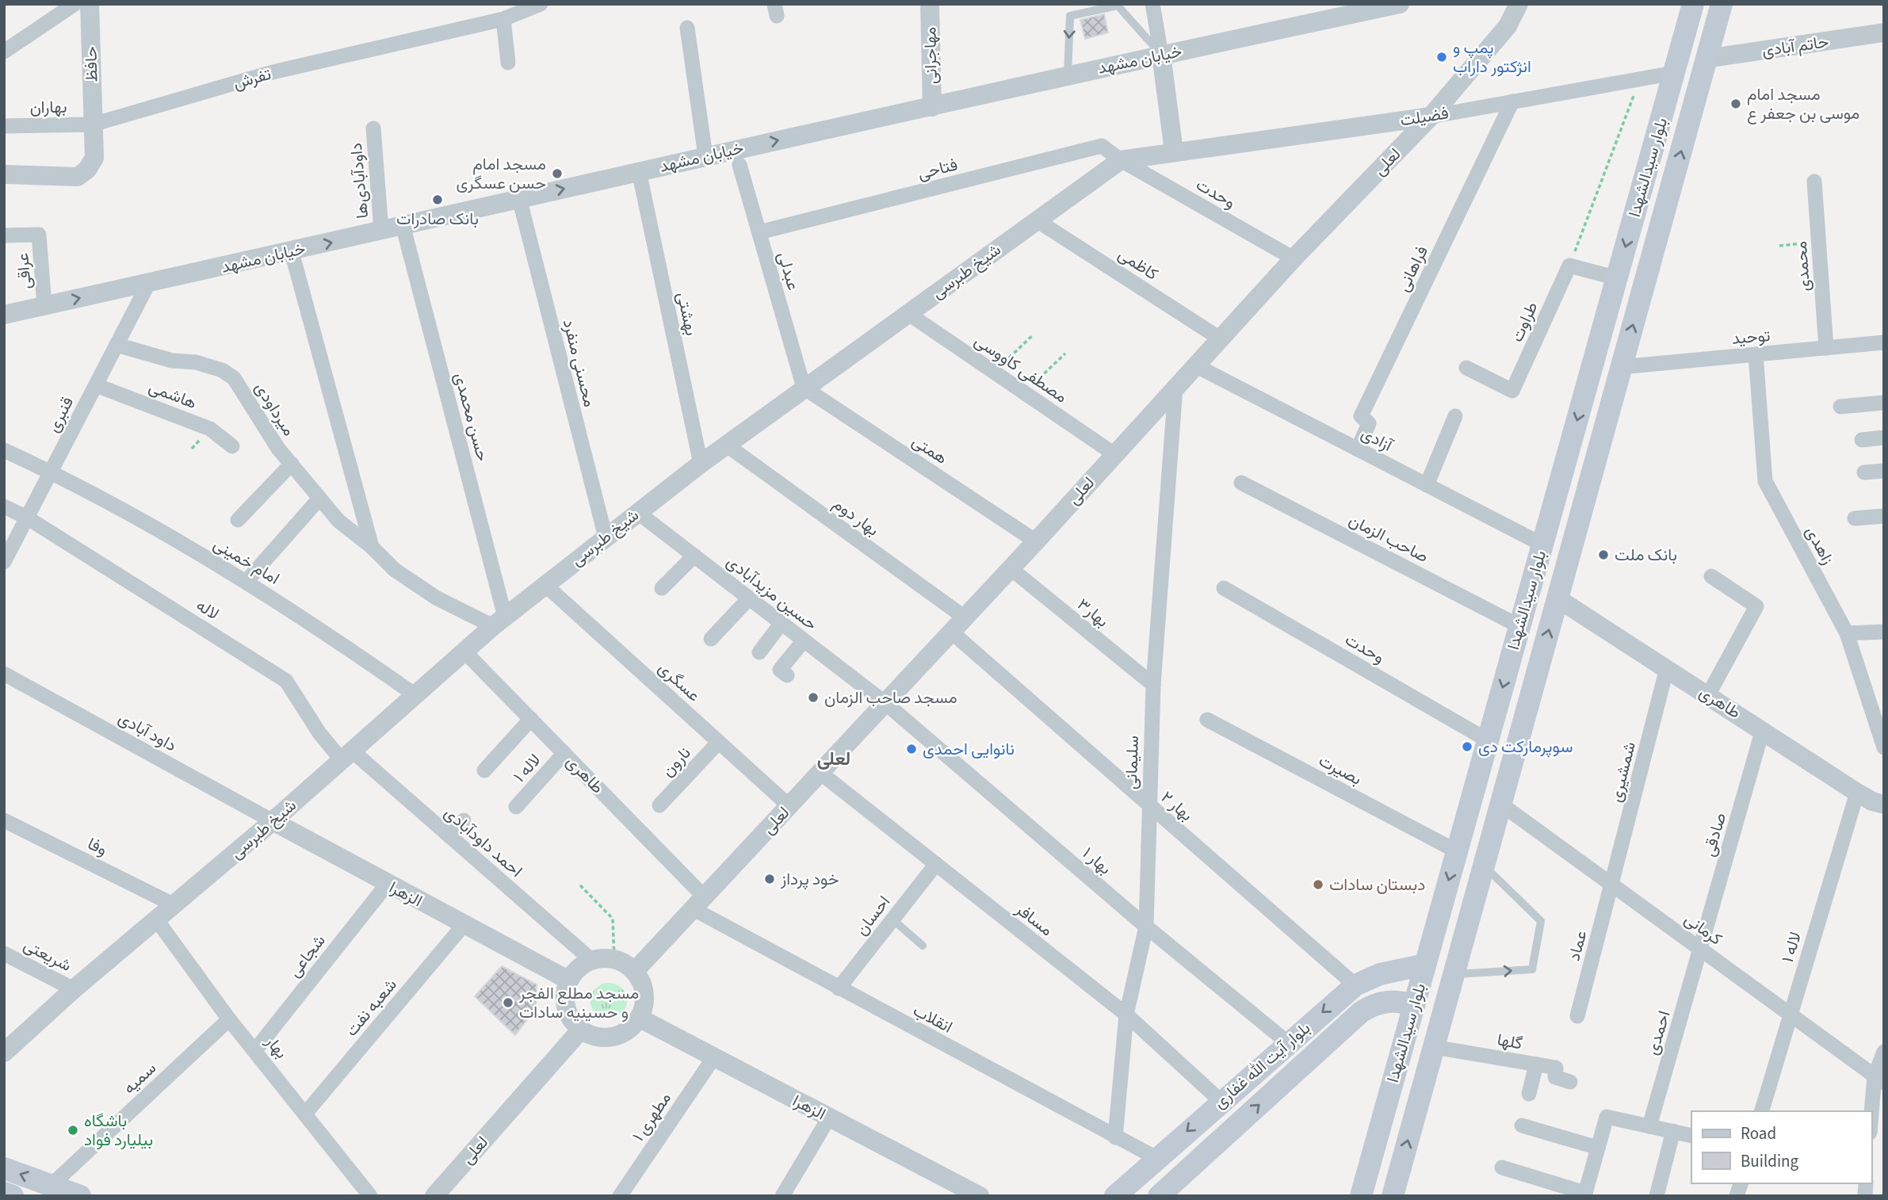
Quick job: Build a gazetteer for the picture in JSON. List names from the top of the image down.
{
  "streets": {
    "main road": ["بلوار سیدالشهدا", "بلوار آیت الله غفاری"],
    "street": [
      "حاتم آبادی",
      "مهاجرانی",
      "خیابان مشهد",
      "حافظ",
      "تفرش",
      "بهاران",
      "فضیلت",
      "لعلی",
      "فتاحی",
      "داودآبادی‌ها",
      "وحدت",
      "کاظمی",
      "محمدی",
      "فراهانی",
      "عراقی",
      "عبدلی",
      "شیخ طبرسی",
      "بهشتی",
      "طراوت",
      "توحید",
      "محسنی منفرد",
      "مصطفی کاووسی",
      "هاشمی",
      "میرداودی",
      "قنبری",
      "حسن محمدی",
      "آزادی",
      "همتی",
      "بهار دوم",
      "صاحب الزمان",
      "زاهدی",
      "امام خمینی",
      "حسین مزیدآبادی",
      "لاله",
      "بهار۳",
      "عسگری",
      "طاهری",
      "داود آبادی",
      "نارون",
      "سلیمانی",
      "لاله ۱",
      "بصیرت",
      "شمشیری",
      "بهار ۲",
      "صادقی",
      "احمد داودآبادی",
      "وفا",
      "بهار ۱",
      "الزهرا",
      "احسان",
      "مسافر",
      "کرمانی",
      "عماد",
      "شریعتی",
      "شجاعی",
      "شعبه نفت",
      "انقلاب",
      "احمدی",
      "گلها",
      "بهار",
      "سمیه",
      "مطهری ۱"
    ]
  },
  "crossings": [
    ["حاتم آبادی", "بلوار سیدالشهدا"],
    ["مهاجرانی", "خیابان مشهد"],
    ["خیابان مشهد", "داودآبادی‌ها"],
    ["خیابان مشهد", "عراقی"],
    ["خیابان مشهد", "بهشتی"],
    ["خیابان مشهد", "محسنی منفرد"],
    ["خیابان مشهد", "میرداودی"],
    ["خیابان مشهد", "قنبری"],
    ["خیابان مشهد", "حسن محمدی"],
    ["حافظ", "تفرش"],
    ["حافظ", "بهاران"],
    ["تفرش", "بهاران"],
    ["فضیلت", "لعلی"],
    ["فضیلت", "بلوار سیدالشهدا"],
    ["فضیلت", "فراهانی"],
    ["فضیلت", "شیخ طبرسی"],
    ["لعلی", "وحدت"],
    ["لعلی", "کاظمی"],
    ["لعلی", "مصطفی کاووسی"],
    ["لعلی", "آزادی"],
    ["لعلی", "همتی"],
    ["لعلی", "بهار دوم"],
    ["لعلی", "حسین مزیدآبادی"],
    ["لعلی", "بهار۳"],
    ["لعلی", "عسگری"],
    ["لعلی", "طاهری"],
    ["لعلی", "سلیمانی"],
    ["لعلی", "بهار ۲"],
    ["لعلی", "احمد داودآبادی"],
    ["لعلی", "بهار ۱"],
    ["لعلی", "الزهرا"],
    ["لعلی", "مسافر"],
    ["لعلی", "انقلاب"],
    ["بلوار سیدالشهدا", "وحدت"],
    ["بلوار سیدالشهدا", "توحید"],
    ["بلوار سیدالشهدا", "آزادی"],
    ["بلوار سیدالشهدا", "صاحب الزمان"],
    ["بلوار سیدالشهدا", "طاهری"],
    ["بلوار سیدالشهدا", "بصیرت"],
    ["بلوار سیدالشهدا", "کرمانی"],
    ["بلوار سیدالشهدا", "گلها"],
    ["بلوار سیدالشهدا", "بلوار آیت الله غفاری"],
    ["فتاحی", "وحدت"],
    ["فتاحی", "عبدلی"],
    ["فتاحی", "شیخ طبرسی"],
    ["وحدت", "شیخ طبرسی"],
    ["کاظمی", "شیخ طبرسی"],
    ["محمدی", "توحید"],
    ["فراهانی", "آزادی"],
    ["عبدلی", "شیخ طبرسی"],
    ["عبدلی", "همتی"],
    ["شیخ طبرسی", "بهشتی"],
    ["شیخ طبرسی", "محسنی منفرد"],
    ["شیخ طبرسی", "مصطفی کاووسی"],
    ["شیخ طبرسی", "میرداودی"],
    ["شیخ طبرسی", "حسن محمدی"],
    ["شیخ طبرسی", "همتی"],
    ["شیخ طبرسی", "بهار دوم"],
    ["شیخ طبرسی", "امام خمینی"],
    ["شیخ طبرسی", "حسین مزیدآبادی"],
    ["شیخ طبرسی", "لاله"],
    ["شیخ طبرسی", "عسگری"],
    ["شیخ طبرسی", "طاهری"],
    ["شیخ طبرسی", "داود آبادی"],
    ["شیخ طبرسی", "احمد داودآبادی"],
    ["شیخ طبرسی", "وفا"],
    ["شیخ طبرسی", "الزهرا"],
    ["شیخ طبرسی", "شریعتی"],
    ["شیخ طبرسی", "بهار"],
    ["توحید", "زاهدی"],
    ["هاشمی", "قنبری"],
    ["میرداودی", "قنبری"],
    ["میرداودی", "حسن محمدی"],
    ["قنبری", "امام خمینی"],
    ["قنبری", "لاله"],
    ["بهار دوم", "بهار ۲"],
    ["حسین مزیدآبادی", "بهار ۱"],
    ["لاله", "احمد داودآبادی"],
    ["بهار۳", "سلیمانی"],
    ["عسگری", "نارون"],
    ["طاهری", "لاله ۱"],
    ["طاهری", "شمشیری"],
    ["طاهری", "صادقی"],
    ["طاهری", "انقلاب"],
    ["داود آبادی", "الزهرا"],
    ["سلیمانی", "بهار ۲"],
    ["سلیمانی", "بهار ۱"],
    ["سلیمانی", "مسافر"],
    ["سلیمانی", "انقلاب"],
    ["لاله ۱", "کرمانی"],
    ["شمشیری", "کرمانی"],
    ["شمشیری", "عماد"],
    ["بهار ۲", "بلوار آیت الله غفاری"],
    ["صادقی", "کرمانی"],
    ["صادقی", "احمدی"],
    ["احمد داودآبادی", "الزهرا"],
    ["بهار ۱", "بلوار آیت الله غفاری"],
    ["الزهرا", "شجاعی"],
    ["الزهرا", "شعبه نفت"],
    ["الزهرا", "مطهری ۱"],
    ["احسان", "مسافر"],
    ["احسان", "انقلاب"],
    ["مسافر", "بلوار آیت الله غفاری"],
    ["کرمانی", "عماد"],
    ["کرمانی", "احمدی"],
    ["شجاعی", "بهار"],
    ["شعبه نفت", "بهار"],
    ["انقلاب", "بلوار آیت الله غفاری"],
    ["بهار", "سمیه"]
  ],
  "one_way": ["خیابان مشهد"],
  "districts": ["لعلی"],
  "places": [
    "پمپ و انژکتور داراب",
    "مسجد امام موسی بن جعفر ع",
    "مسجد امام حسن عسگری",
    "بانک صادرات",
    "بانک ملت",
    "مسجد صاحب الزمان",
    "سوپرمارکت دی",
    "نانوایی احمدی",
    "خود پرداز",
    "دبستان سادات",
    "مسجد مطلع الفجر و حسینیه سادات",
    "باشگاه بیلیارد فواد"
  ],
  "legend": ["Road", "Building"]
}
